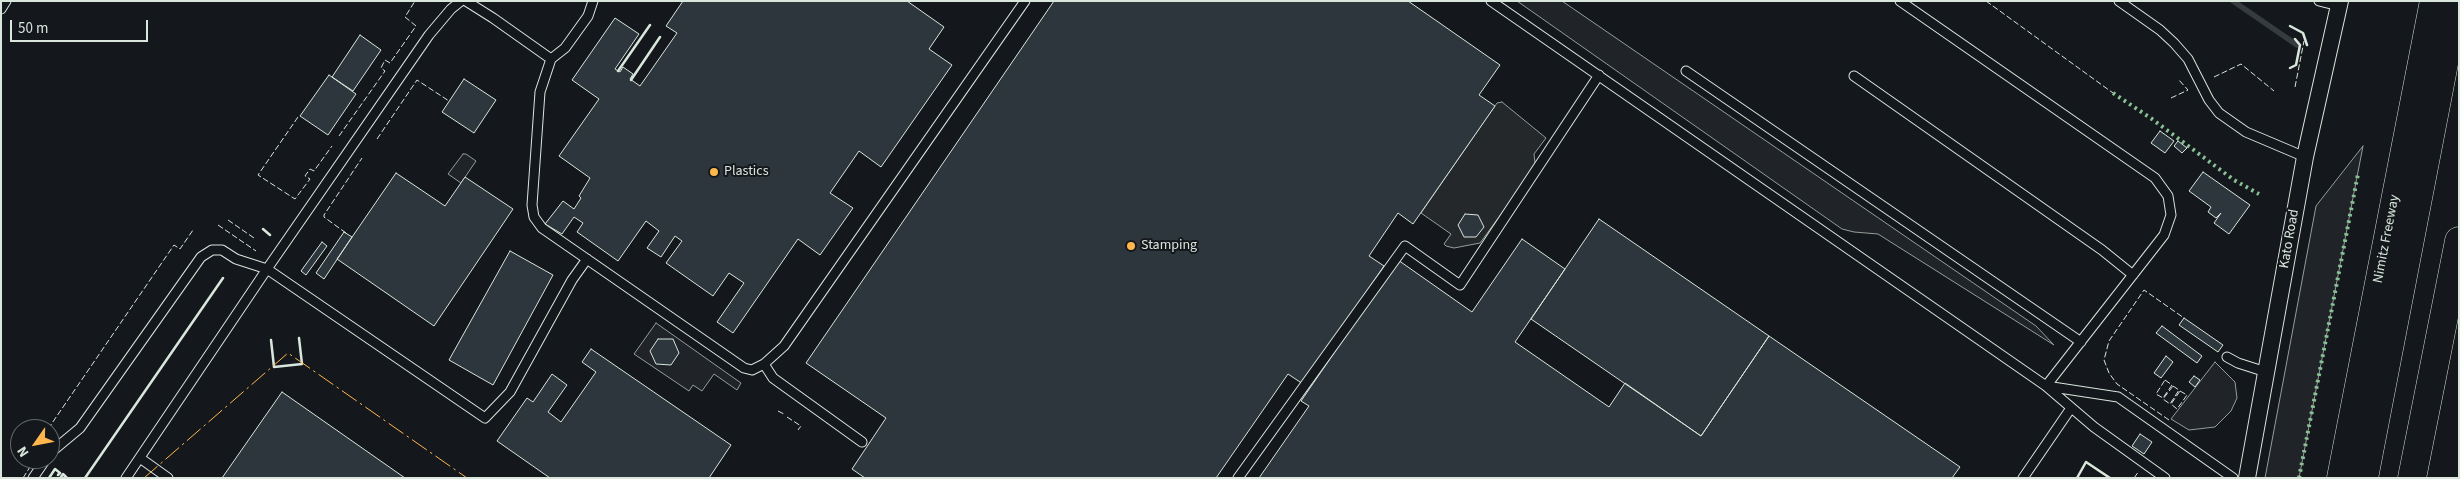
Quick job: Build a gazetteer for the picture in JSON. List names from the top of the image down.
{
  "streets": {
    "highway": ["Nimitz Freeway"],
    "street": ["Kato Road"]
  },
  "places": ["Plastics", "Stamping"],
  "scale_bar": "50 m",
  "north": "bottom left"
}
